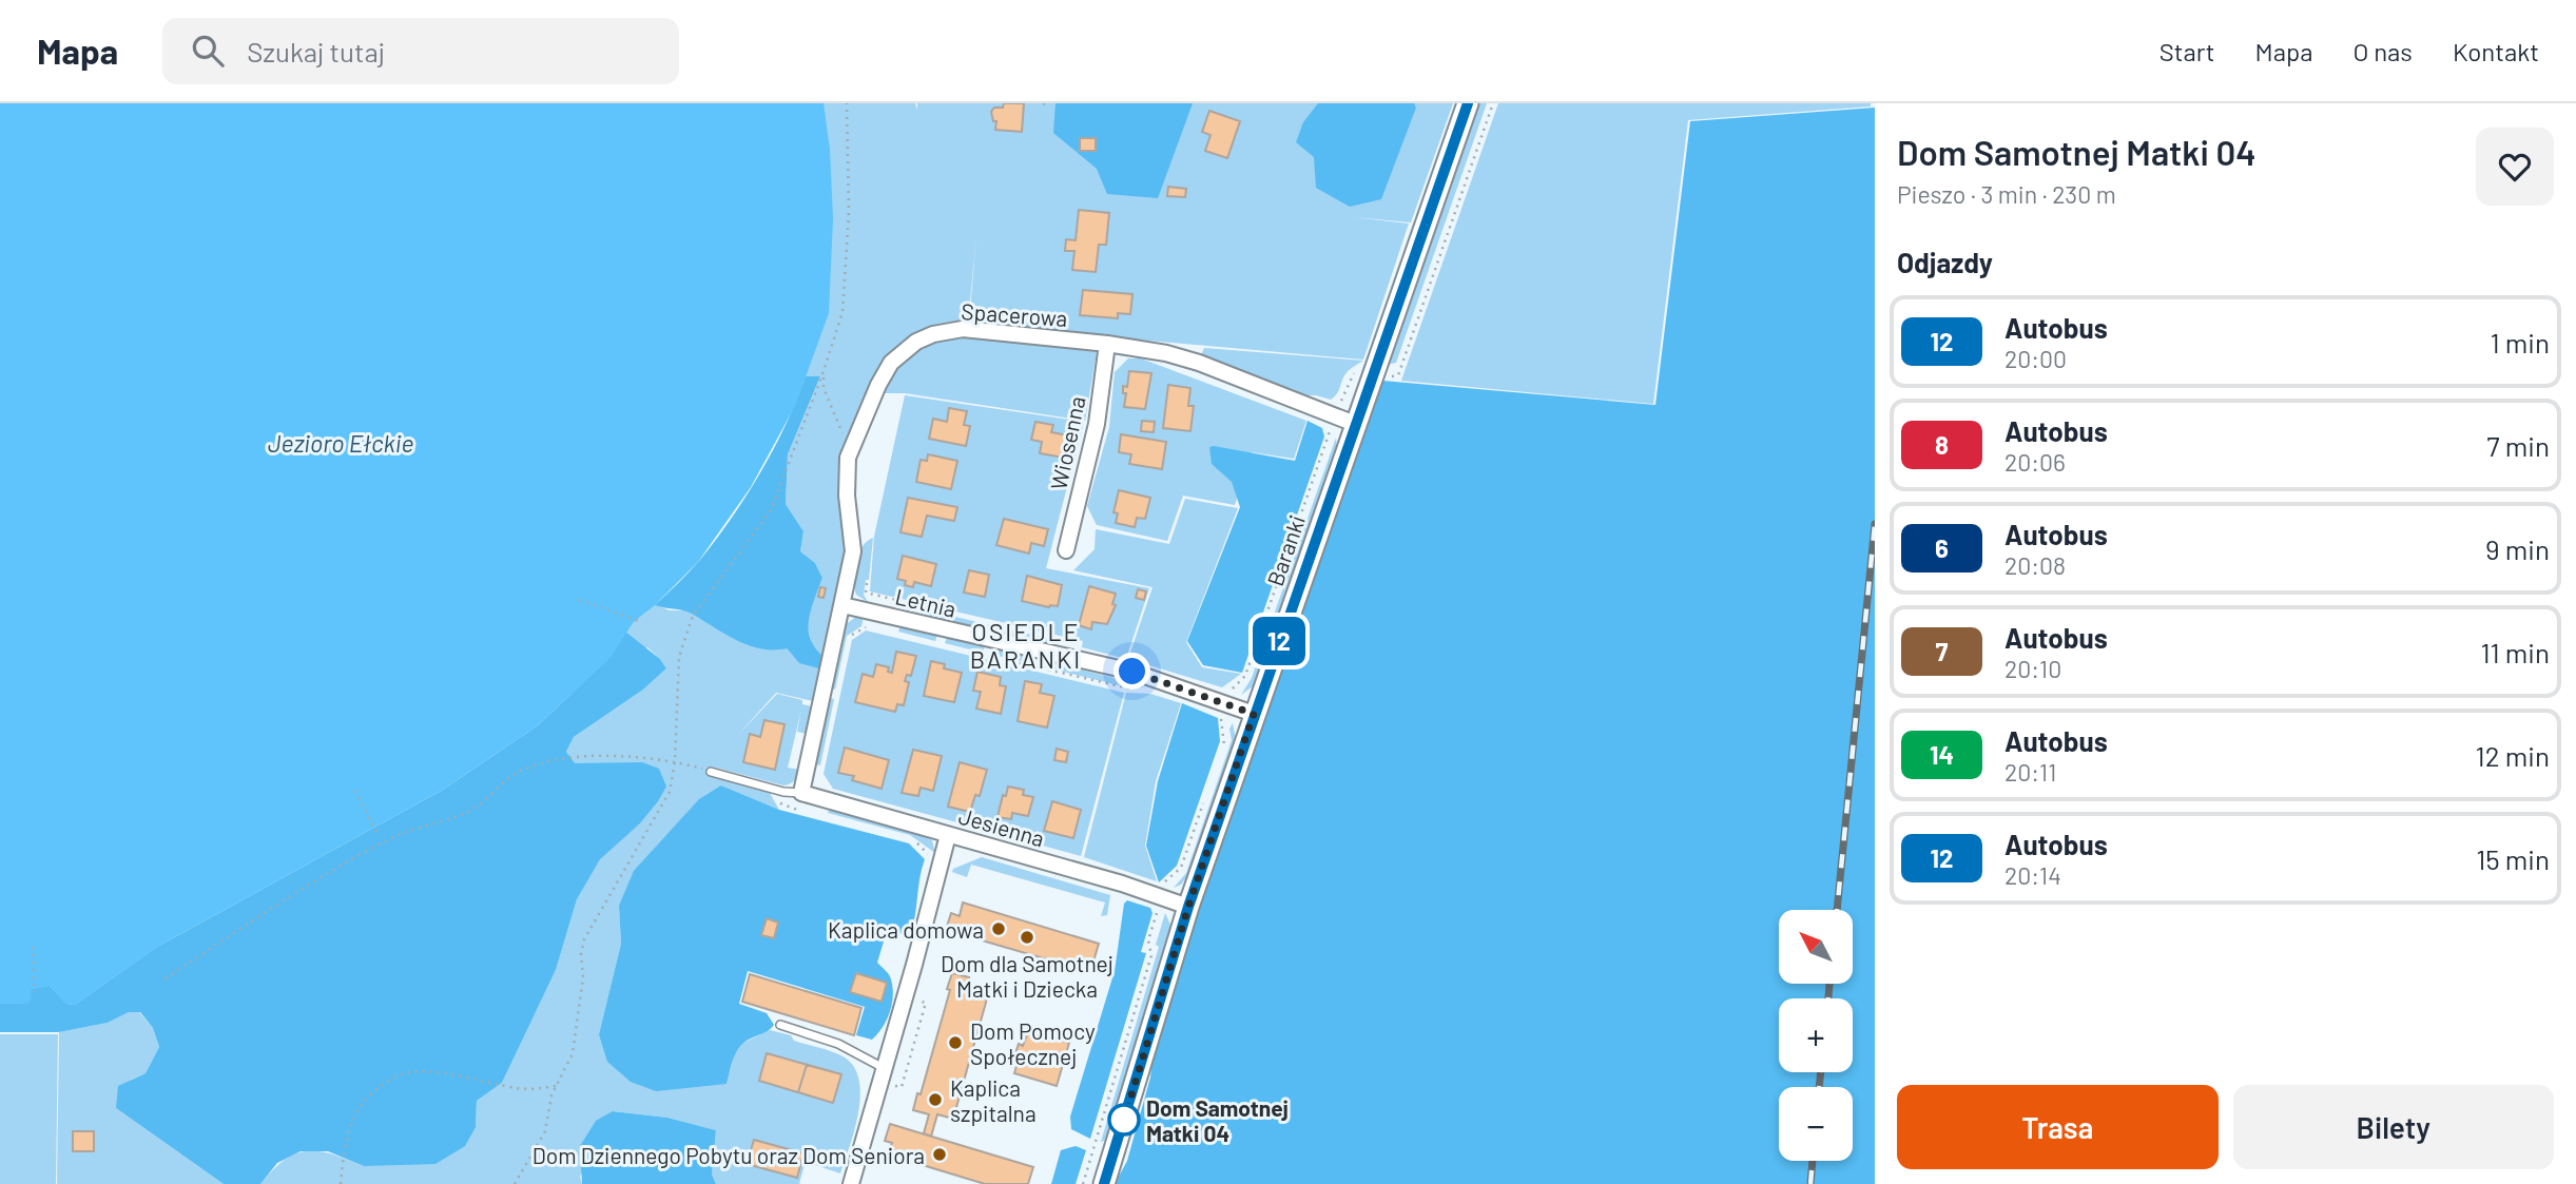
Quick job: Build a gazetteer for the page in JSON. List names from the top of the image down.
{
  "streets": {
    "street": [
      "Spacerowa",
      "Wiosenna",
      "Baranki",
      "Letnia",
      "Jesienna"
    ]
  },
  "crossings": [
    ["Spacerowa", "Wiosenna"],
    ["Spacerowa", "Baranki"],
    ["Spacerowa", "Letnia"],
    ["Spacerowa", "Jesienna"],
    ["Baranki", "Letnia"],
    ["Baranki", "Jesienna"]
  ],
  "districts": ["OSIEDLE BARANKI"],
  "water": ["Jezioro Ełckie"],
  "places": [
    "Kaplica domowa",
    "Dom dla Samotnej Matki i Dziecka",
    "Dom Pomocy Społecznej",
    "Kaplica szpitalna",
    "Dom Samotnej Matki 04",
    "Dom Dziennego Pobytu oraz Dom Seniora"
  ],
  "lines": ["bus line 12"],
  "north": "top left",
  "page": {
    "header": "Mapa",
    "search": "Szukaj tutaj",
    "nav": [
      "Start",
      "Mapa",
      "O nas",
      "Kontakt"
    ],
    "on_map": "12",
    "heading": [
      ["Dom Samotnej Matki 04", "Pieszo · 3 min · 230 m"],
      "Odjazdy"
    ],
    "list": [
      {
        "mark": "12",
        "name": "Autobus",
        "note": "20:00",
        "value": "1 min"
      },
      {
        "mark": "8",
        "name": "Autobus",
        "note": "20:06",
        "value": "7 min"
      },
      {
        "mark": "6",
        "name": "Autobus",
        "note": "20:08",
        "value": "9 min"
      },
      {
        "mark": "7",
        "name": "Autobus",
        "note": "20:10",
        "value": "11 min"
      },
      {
        "mark": "14",
        "name": "Autobus",
        "note": "20:11",
        "value": "12 min"
      },
      {
        "mark": "12",
        "name": "Autobus",
        "note": "20:14",
        "value": "15 min"
      }
    ],
    "map_buttons": ["+", "−"],
    "buttons": ["Trasa", "Bilety"]
  }
}
